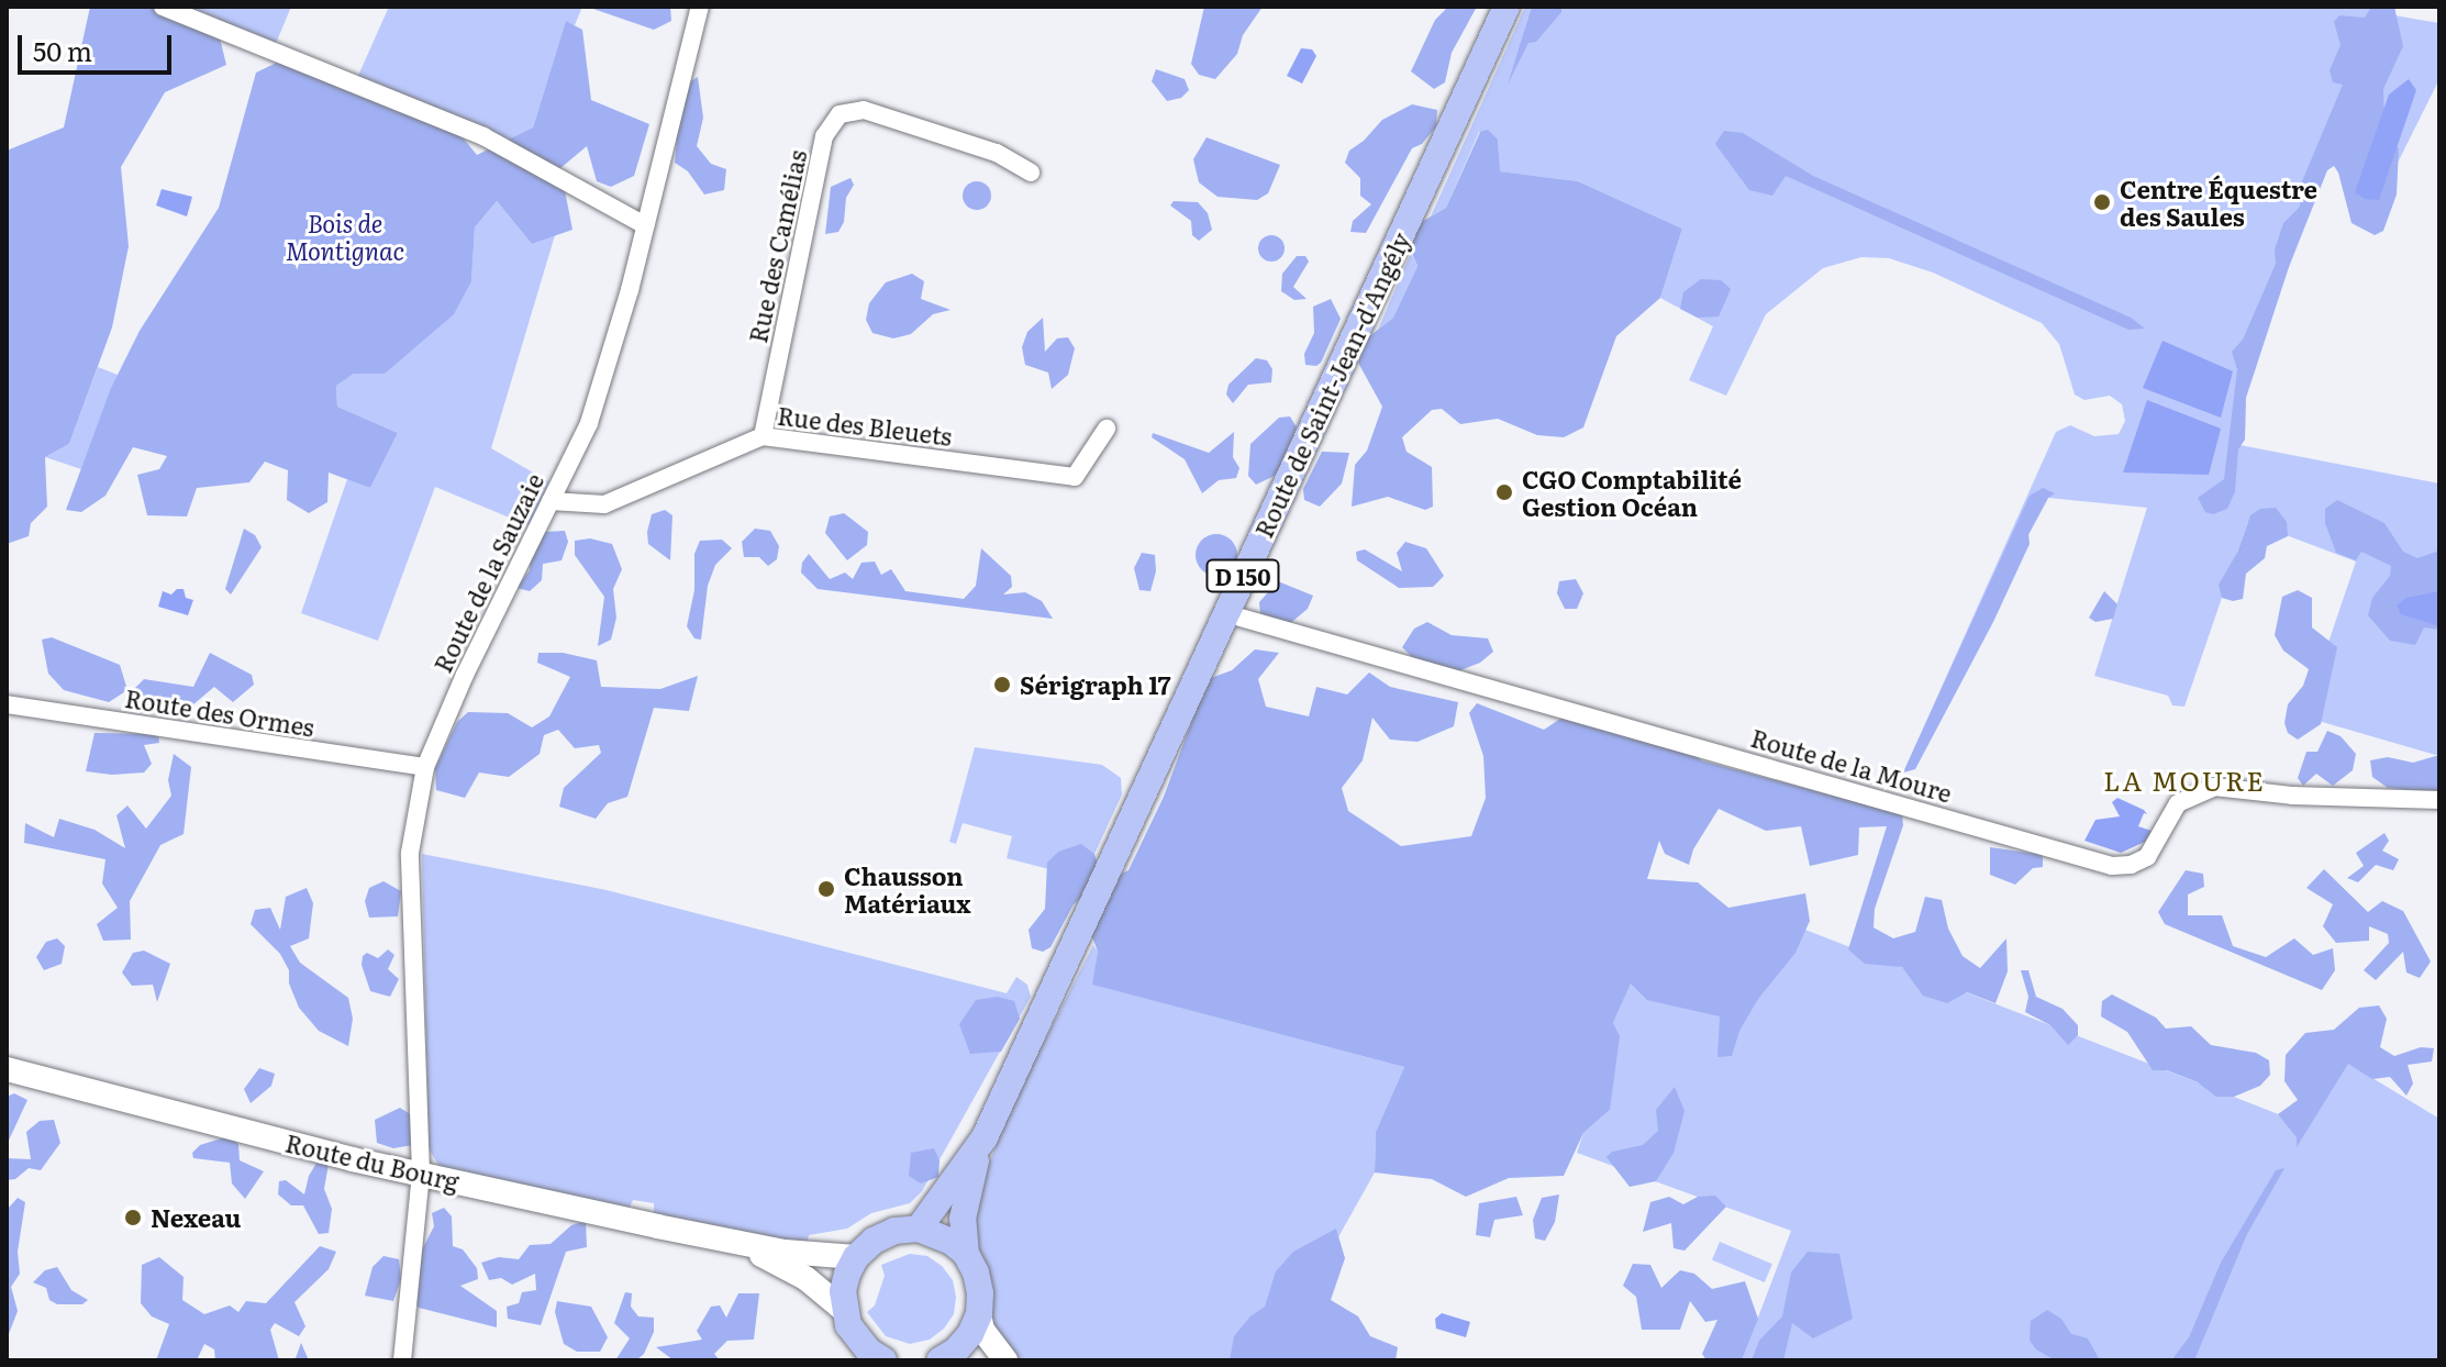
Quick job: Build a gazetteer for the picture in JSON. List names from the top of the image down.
{
  "streets": {
    "main road": ["Route de Saint-Jean-d'Angély", "D 150"],
    "street": [
      "Rue des Camélias",
      "Rue des Bleuets",
      "Route de la Sauzaie",
      "Route des Ormes",
      "Route de la Moure",
      "Route du Bourg"
    ]
  },
  "crossings": [
    ["Rue des Camélias", "Rue des Bleuets"],
    ["Route de Saint-Jean-d'Angély", "Route de la Moure"],
    ["Rue des Bleuets", "Route de la Sauzaie"],
    ["Route de la Sauzaie", "Route des Ormes"],
    ["Route de la Sauzaie", "Route du Bourg"]
  ],
  "districts": ["LA MOURE"],
  "parks": ["Bois de Montignac"],
  "places": [
    "Centre Équestre des Saules",
    "CGO Comptabilité Gestion Océan",
    "Sérigraph 17",
    "Chausson Matériaux",
    "Nexeau"
  ],
  "scale_bar": "50 m"
}
